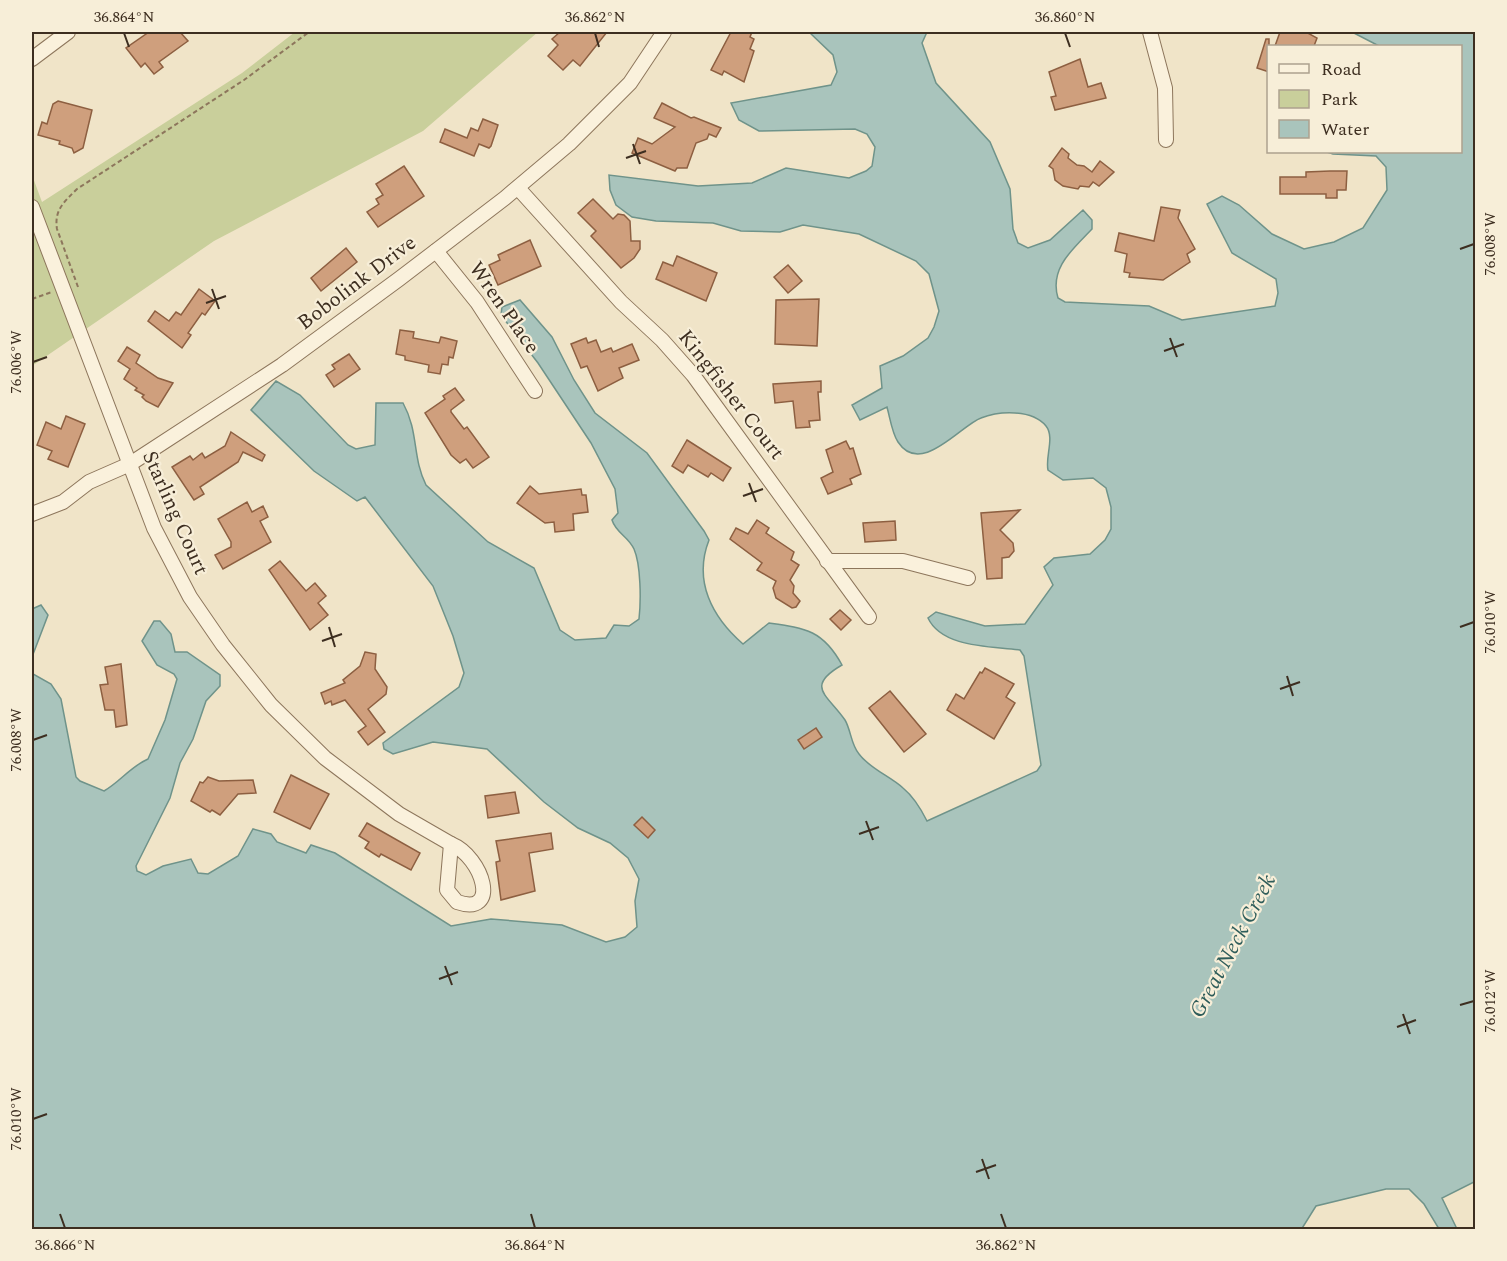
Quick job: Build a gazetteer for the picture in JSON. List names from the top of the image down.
{
  "streets": {
    "street": [
      "Bobolink Drive",
      "Wren Place",
      "Kingfisher Court",
      "Starling Court"
    ]
  },
  "crossings": [
    ["Bobolink Drive", "Wren Place"],
    ["Bobolink Drive", "Kingfisher Court"],
    ["Bobolink Drive", "Starling Court"]
  ],
  "water": ["Great Neck Creek"],
  "legend": ["Road", "Park", "Water"],
  "coordinates": [
    "36.864°N",
    "36.862°N",
    "36.860°N",
    "76.008°W",
    "76.006°W",
    "76.010°W",
    "76.012°W",
    "36.866°N"
  ]
}
